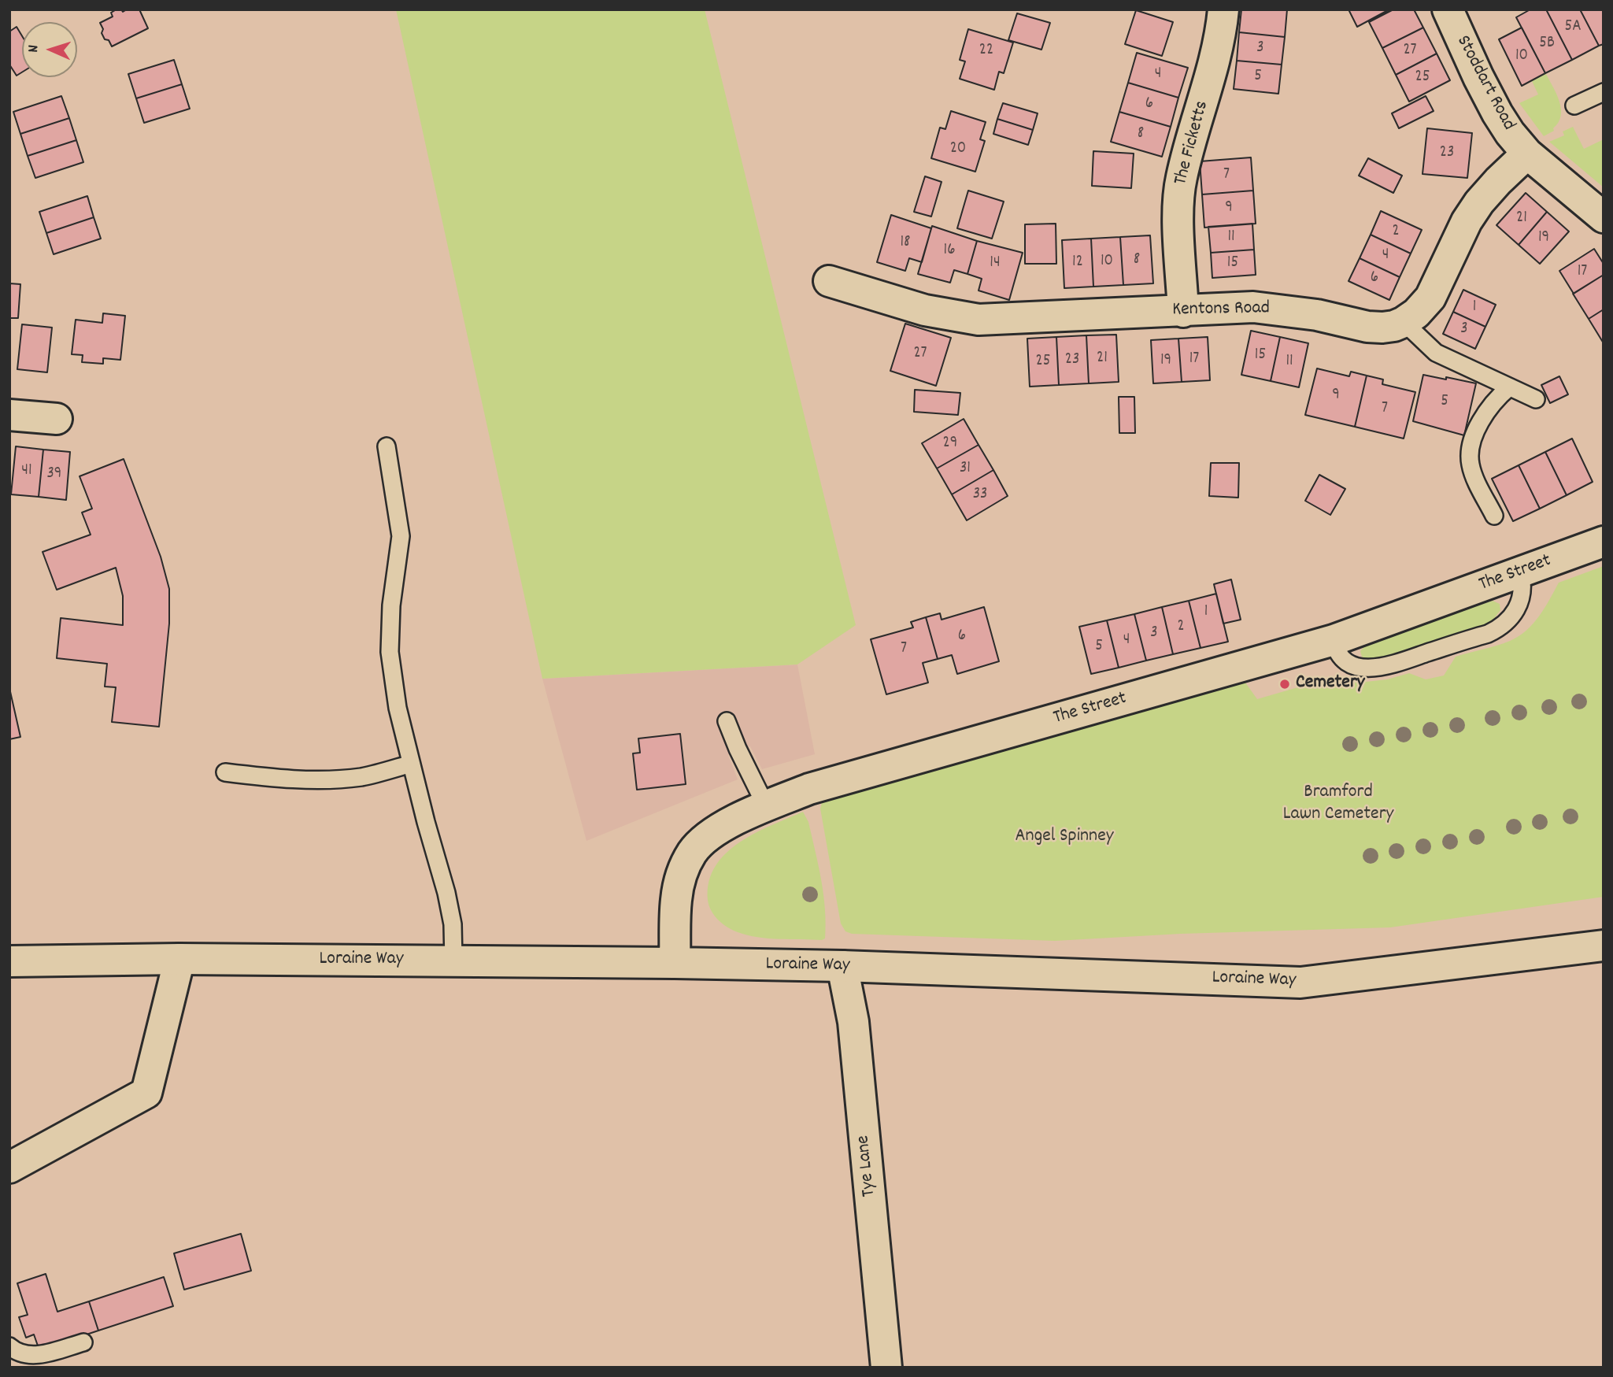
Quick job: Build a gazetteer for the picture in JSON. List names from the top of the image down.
{
  "streets": {
    "main road": [
      "Stoddart Road",
      "The Ficketts",
      "Kentons Road",
      "The Street",
      "Loraine Way",
      "Tye Lane"
    ]
  },
  "crossings": [
    ["Stoddart Road", "Kentons Road"],
    ["The Ficketts", "Kentons Road"],
    ["The Street", "Loraine Way"],
    ["Loraine Way", "Tye Lane"]
  ],
  "parks": ["Bramford Lawn Cemetery", "Angel Spinney"],
  "places": ["Cemetery"],
  "house_numbers": [
    "5A",
    "5B",
    "3",
    "22",
    "27",
    "10",
    "4",
    "5",
    "25",
    "6",
    "8",
    "20",
    "23",
    "7",
    "9",
    "21",
    "2",
    "11",
    "19",
    "18",
    "16",
    "4",
    "8",
    "10",
    "12",
    "14",
    "15",
    "17",
    "6",
    "1",
    "3",
    "27",
    "15",
    "21",
    "17",
    "23",
    "19",
    "25",
    "11",
    "9",
    "5",
    "7",
    "29",
    "31",
    "41",
    "39",
    "33",
    "1",
    "2",
    "3",
    "6",
    "4",
    "5",
    "7"
  ],
  "north": "left"
}
